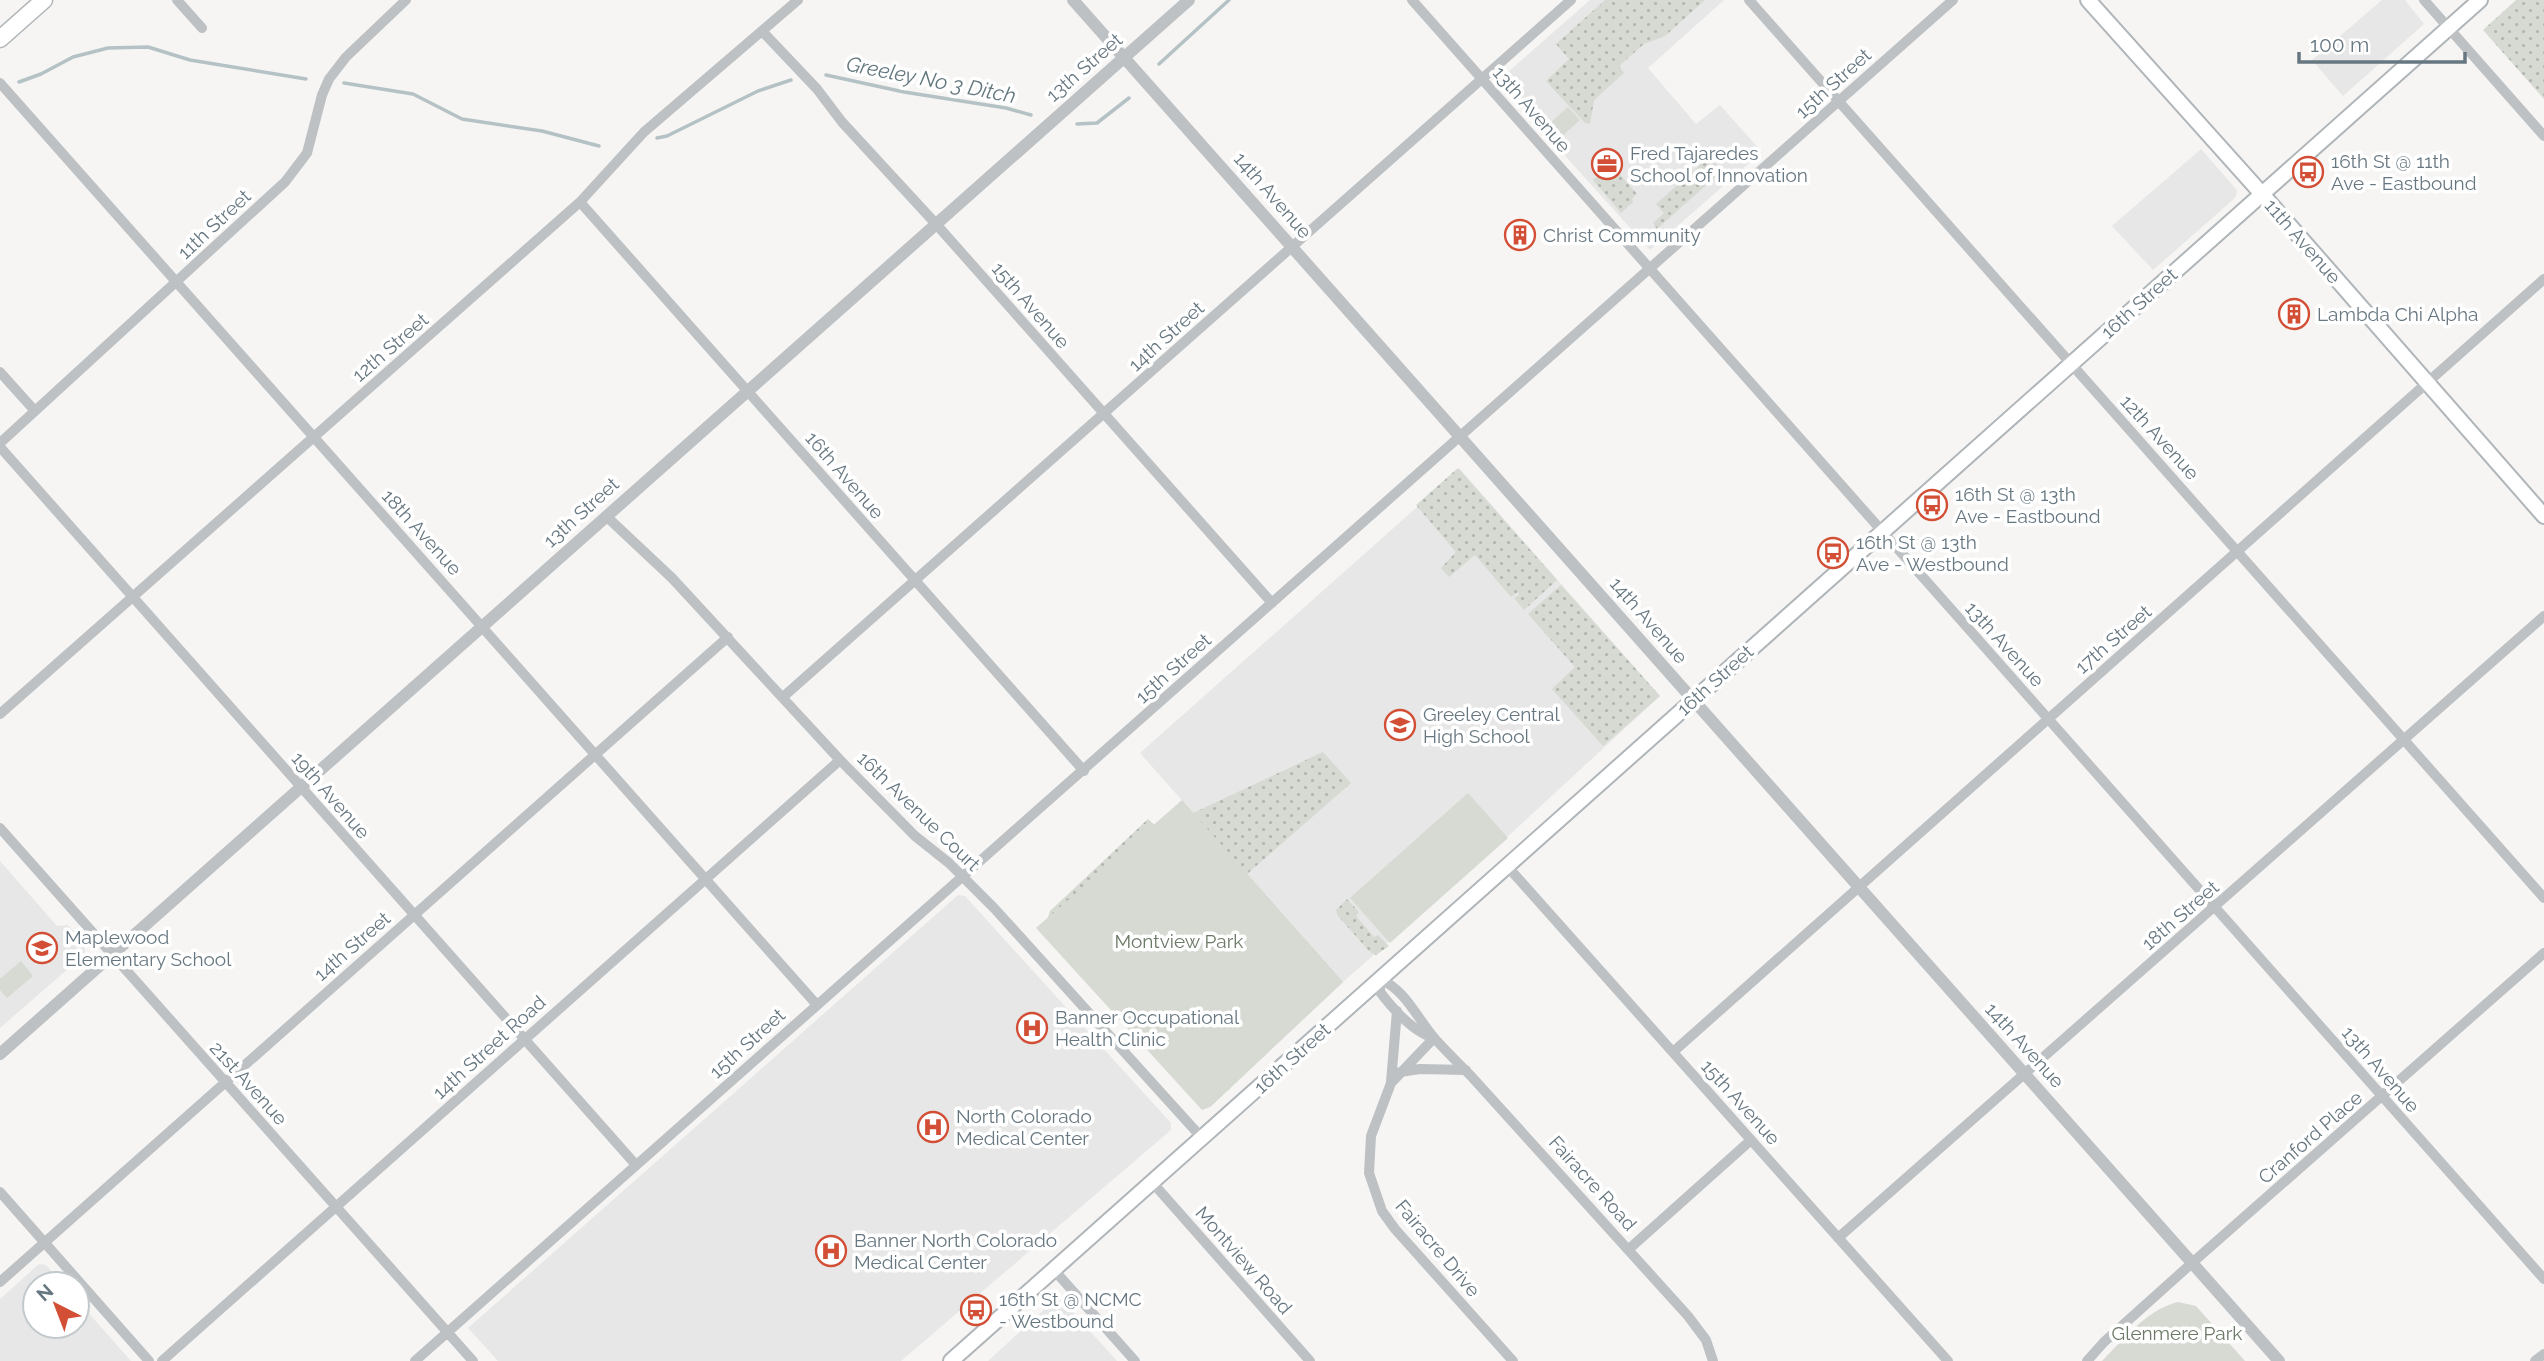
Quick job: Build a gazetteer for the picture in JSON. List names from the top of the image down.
{
  "streets": {
    "main road": ["11th Avenue", "16th Street"],
    "street": [
      "13th Street",
      "15th Street",
      "13th Avenue",
      "14th Avenue",
      "11th Street",
      "15th Avenue",
      "14th Street",
      "12th Street",
      "12th Avenue",
      "16th Avenue",
      "18th Avenue",
      "17th Street",
      "19th Avenue",
      "16th Avenue Court",
      "18th Street",
      "14th Street Road",
      "21st Avenue",
      "Cranford Place",
      "Fairacre Road",
      "Fairacre Drive",
      "Montview Road"
    ]
  },
  "crossings": [
    ["13th Street", "14th Avenue"],
    ["13th Street", "15th Avenue"],
    ["13th Street", "16th Avenue"],
    ["13th Street", "18th Avenue"],
    ["13th Street", "19th Avenue"],
    ["13th Street", "16th Avenue Court"],
    ["13th Street", "21st Avenue"],
    ["15th Street", "13th Avenue"],
    ["15th Street", "14th Avenue"],
    ["15th Street", "15th Avenue"],
    ["15th Street", "12th Avenue"],
    ["15th Street", "16th Avenue"],
    ["15th Street", "18th Avenue"],
    ["15th Street", "19th Avenue"],
    ["15th Street", "16th Avenue Court"],
    ["15th Street", "21st Avenue"],
    ["13th Avenue", "16th Street"],
    ["13th Avenue", "14th Street"],
    ["13th Avenue", "17th Street"],
    ["13th Avenue", "18th Street"],
    ["13th Avenue", "Cranford Place"],
    ["14th Avenue", "16th Street"],
    ["14th Avenue", "14th Street"],
    ["14th Avenue", "17th Street"],
    ["14th Avenue", "18th Street"],
    ["14th Avenue", "Cranford Place"],
    ["11th Street", "18th Avenue"],
    ["11th Street", "19th Avenue"],
    ["11th Avenue", "16th Street"],
    ["11th Avenue", "17th Street"],
    ["16th Street", "15th Avenue"],
    ["16th Street", "12th Avenue"],
    ["16th Street", "16th Avenue Court"],
    ["16th Street", "Fairacre Road"],
    ["16th Street", "Montview Road"],
    ["15th Avenue", "14th Street"],
    ["15th Avenue", "12th Street"],
    ["15th Avenue", "17th Street"],
    ["15th Avenue", "18th Street"],
    ["14th Street", "16th Avenue"],
    ["14th Street", "18th Avenue"],
    ["14th Street", "19th Avenue"],
    ["14th Street", "16th Avenue Court"],
    ["14th Street", "21st Avenue"],
    ["12th Street", "16th Avenue"],
    ["12th Street", "18th Avenue"],
    ["12th Street", "19th Avenue"],
    ["12th Avenue", "17th Street"],
    ["12th Avenue", "18th Street"],
    ["18th Avenue", "14th Street Road"],
    ["19th Avenue", "14th Street Road"],
    ["16th Avenue Court", "14th Street Road"],
    ["14th Street Road", "21st Avenue"],
    ["Fairacre Road", "Fairacre Drive"]
  ],
  "water": ["Greeley No 3 Ditch"],
  "parks": ["Montview Park", "Glenmere Park"],
  "places": {
    "office": ["Fred Tajaredes School of Innovation"],
    "bus stop": [
      "16th St @ 11th Ave - Eastbound",
      "16th St @ 13th Ave - Eastbound",
      "16th St @ 13th Ave - Westbound",
      "16th St @ NCMC - Westbound"
    ],
    "building": ["Christ Community", "Lambda Chi Alpha"],
    "school or university": ["Greeley Central High School", "Maplewood Elementary School"],
    "hospital": ["Banner Occupational Health Clinic", "North Colorado Medical Center", "Banner North Colorado Medical Center"]
  },
  "scale_bar": "100 m",
  "north": "top left"
}
